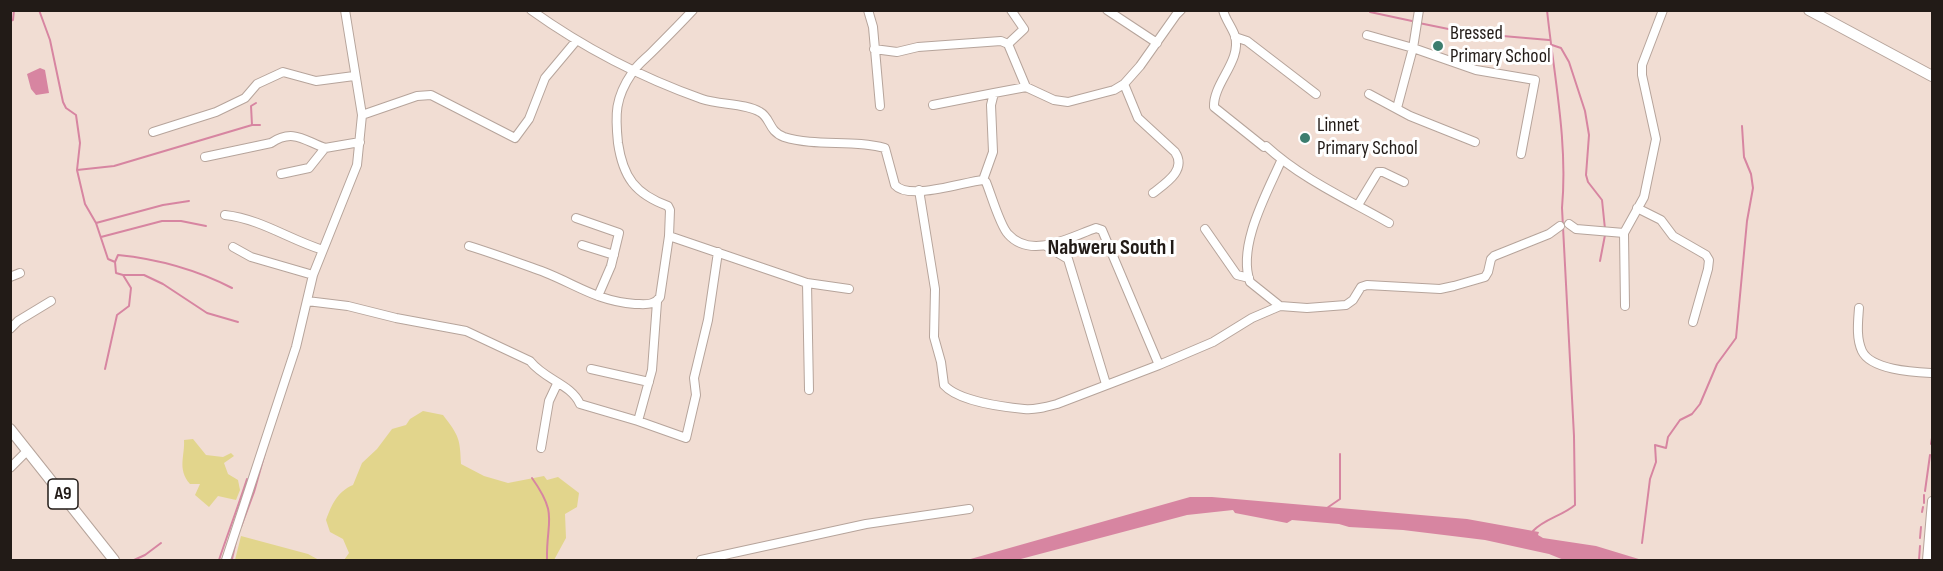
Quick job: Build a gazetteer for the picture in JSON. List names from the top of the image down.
{
  "streets": {
    "main road": ["A9"]
  },
  "districts": ["Nabweru South I"],
  "places": ["Bressed Primary School", "Linnet Primary School"]
}
